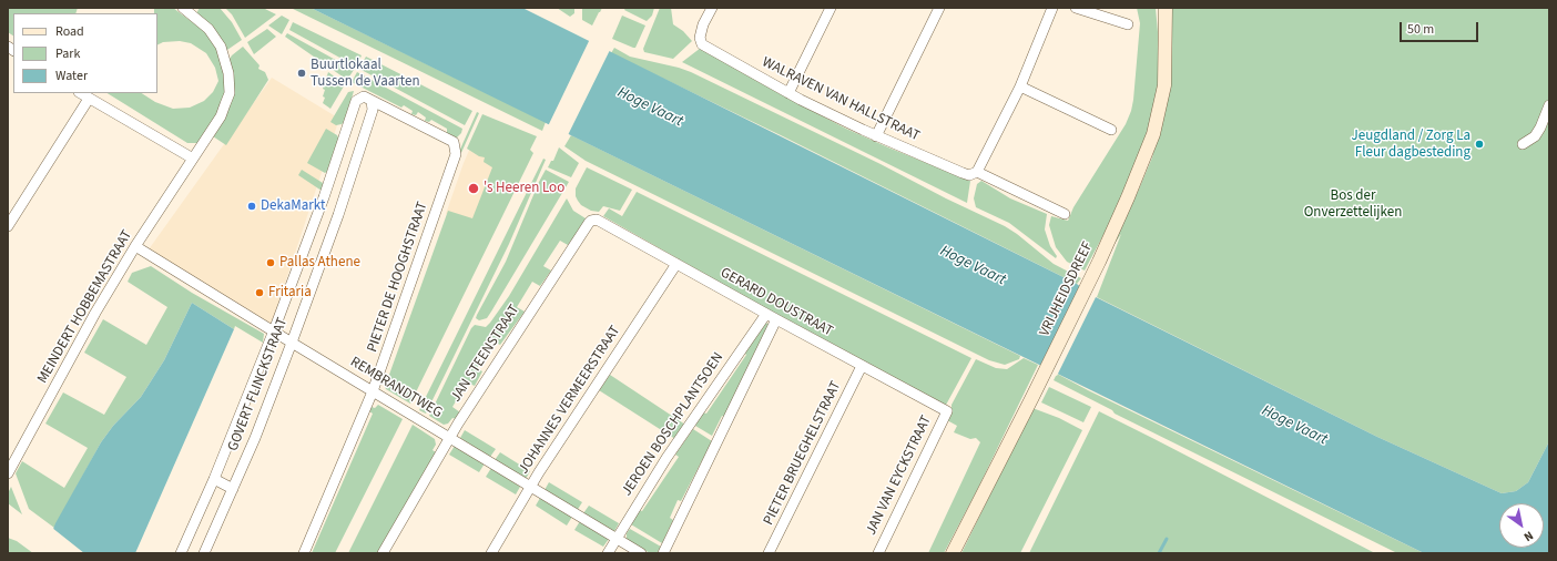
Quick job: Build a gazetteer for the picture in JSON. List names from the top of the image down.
{
  "streets": {
    "main road": ["VRIJHEIDSDREEF"],
    "street": [
      "WALRAVEN VAN HALLSTRAAT",
      "PIETER DE HOOGHSTRAAT",
      "GERARD DOUSTRAAT",
      "MEINDERT HOBBEMASTRAAT",
      "JAN STEENSTRAAT",
      "GOVERT FLINCKSTRAAT",
      "REMBRANDTWEG",
      "JOHANNES VERMEERSTRAAT",
      "JEROEN BOSCHPLANTSOEN",
      "PIETER BRUEGHELSTRAAT",
      "JAN VAN EYCKSTRAAT"
    ]
  },
  "crossings": [
    ["PIETER DE HOOGHSTRAAT", "GOVERT FLINCKSTRAAT"],
    ["PIETER DE HOOGHSTRAAT", "REMBRANDTWEG"],
    ["GERARD DOUSTRAAT", "JAN STEENSTRAAT"],
    ["GERARD DOUSTRAAT", "JOHANNES VERMEERSTRAAT"],
    ["GERARD DOUSTRAAT", "JEROEN BOSCHPLANTSOEN"],
    ["GERARD DOUSTRAAT", "PIETER BRUEGHELSTRAAT"],
    ["GERARD DOUSTRAAT", "JAN VAN EYCKSTRAAT"],
    ["MEINDERT HOBBEMASTRAAT", "REMBRANDTWEG"],
    ["JAN STEENSTRAAT", "REMBRANDTWEG"],
    ["GOVERT FLINCKSTRAAT", "REMBRANDTWEG"],
    ["REMBRANDTWEG", "JOHANNES VERMEERSTRAAT"],
    ["REMBRANDTWEG", "JEROEN BOSCHPLANTSOEN"]
  ],
  "water": ["Hoge Vaart"],
  "parks": ["Bos der Onverzettelijken"],
  "places": [
    "Buurtlokaal Tussen de Vaarten",
    "Jeugdland / Zorg La Fleur dagbesteding",
    "'s Heeren Loo",
    "DekaMarkt",
    "Pallas Athene",
    "Fritaria"
  ],
  "legend": ["Road", "Park", "Water"],
  "scale_bar": "50 m",
  "north": "bottom right"
}
